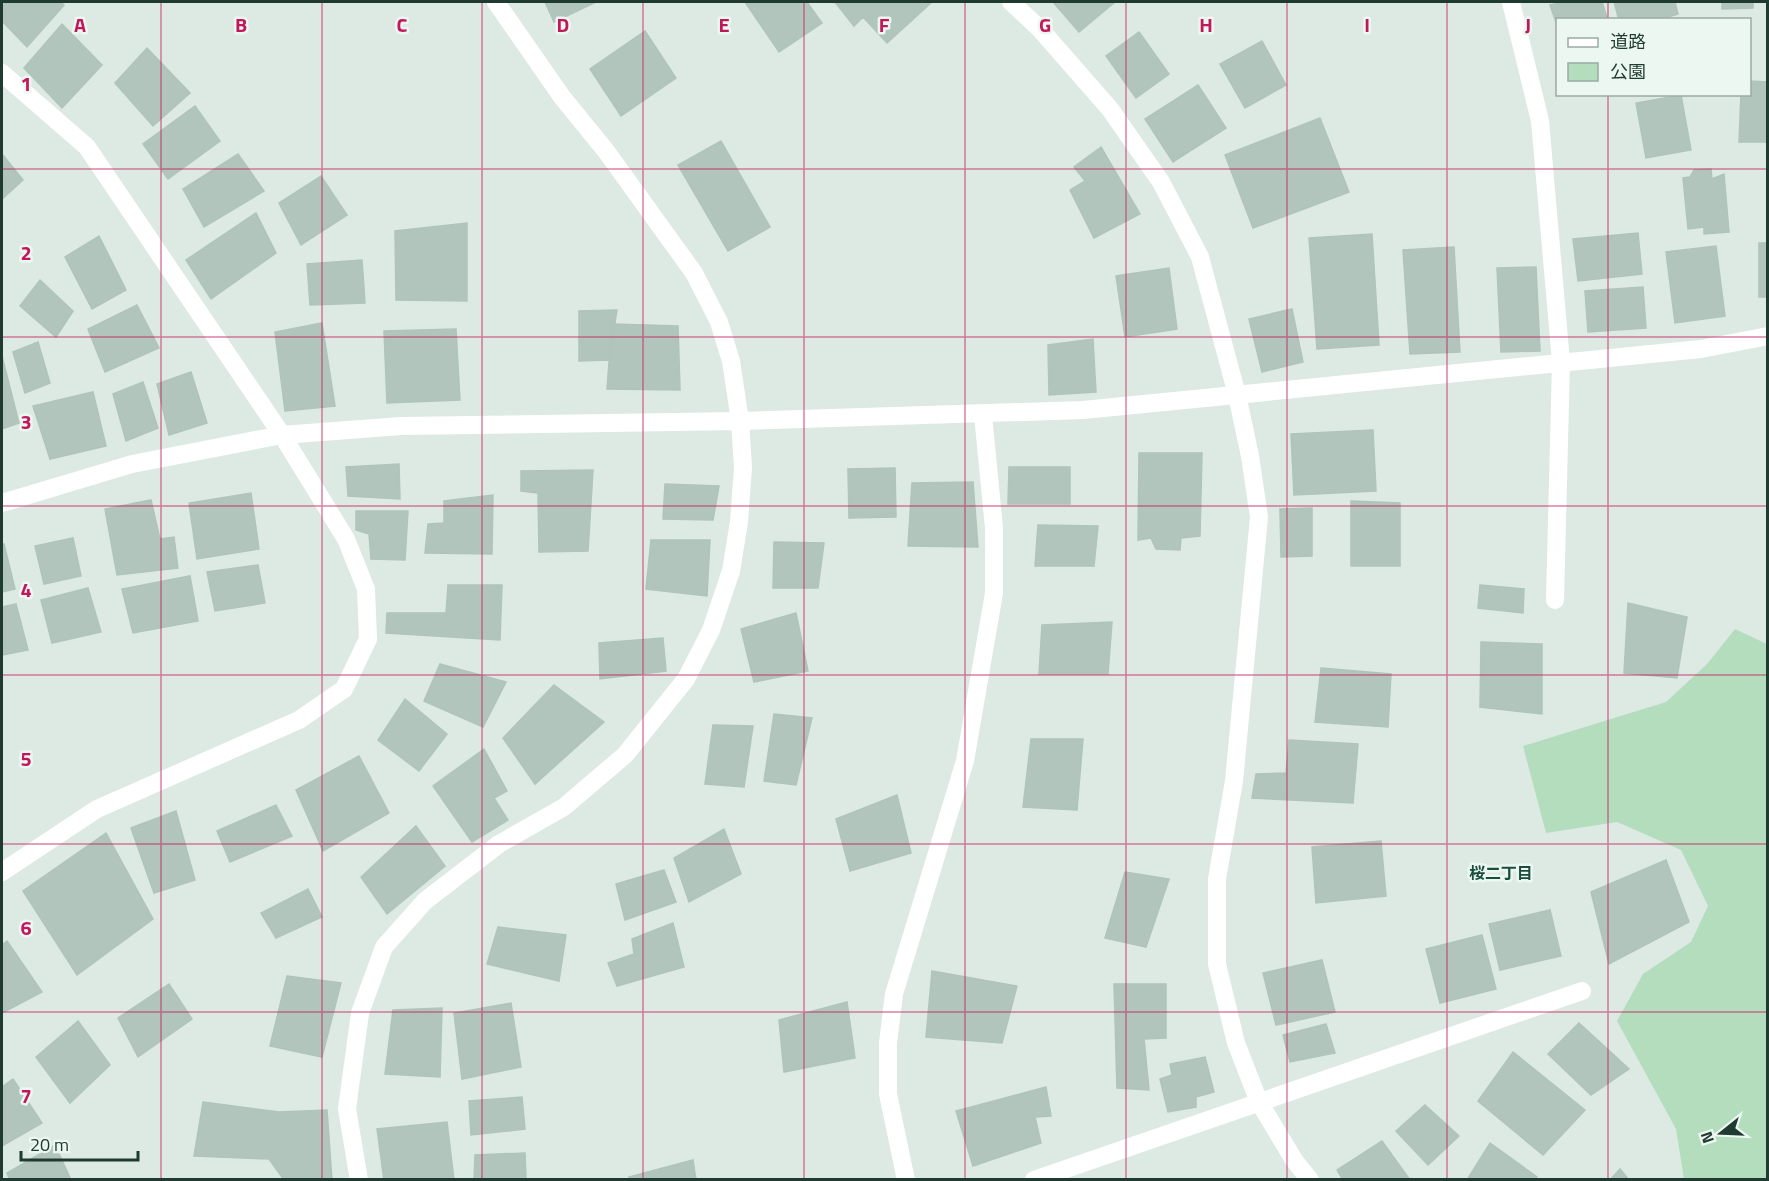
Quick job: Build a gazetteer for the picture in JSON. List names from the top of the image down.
{
  "districts": ["桜二丁目"],
  "legend": ["道路", "公園"],
  "scale_bar": "20 m",
  "north": "left",
  "grid": {
    "columns": [
      "A",
      "B",
      "C",
      "D",
      "E",
      "F",
      "G",
      "H",
      "I",
      "J"
    ],
    "rows": [
      "1",
      "2",
      "3",
      "4",
      "5",
      "6",
      "7"
    ]
  }
}
